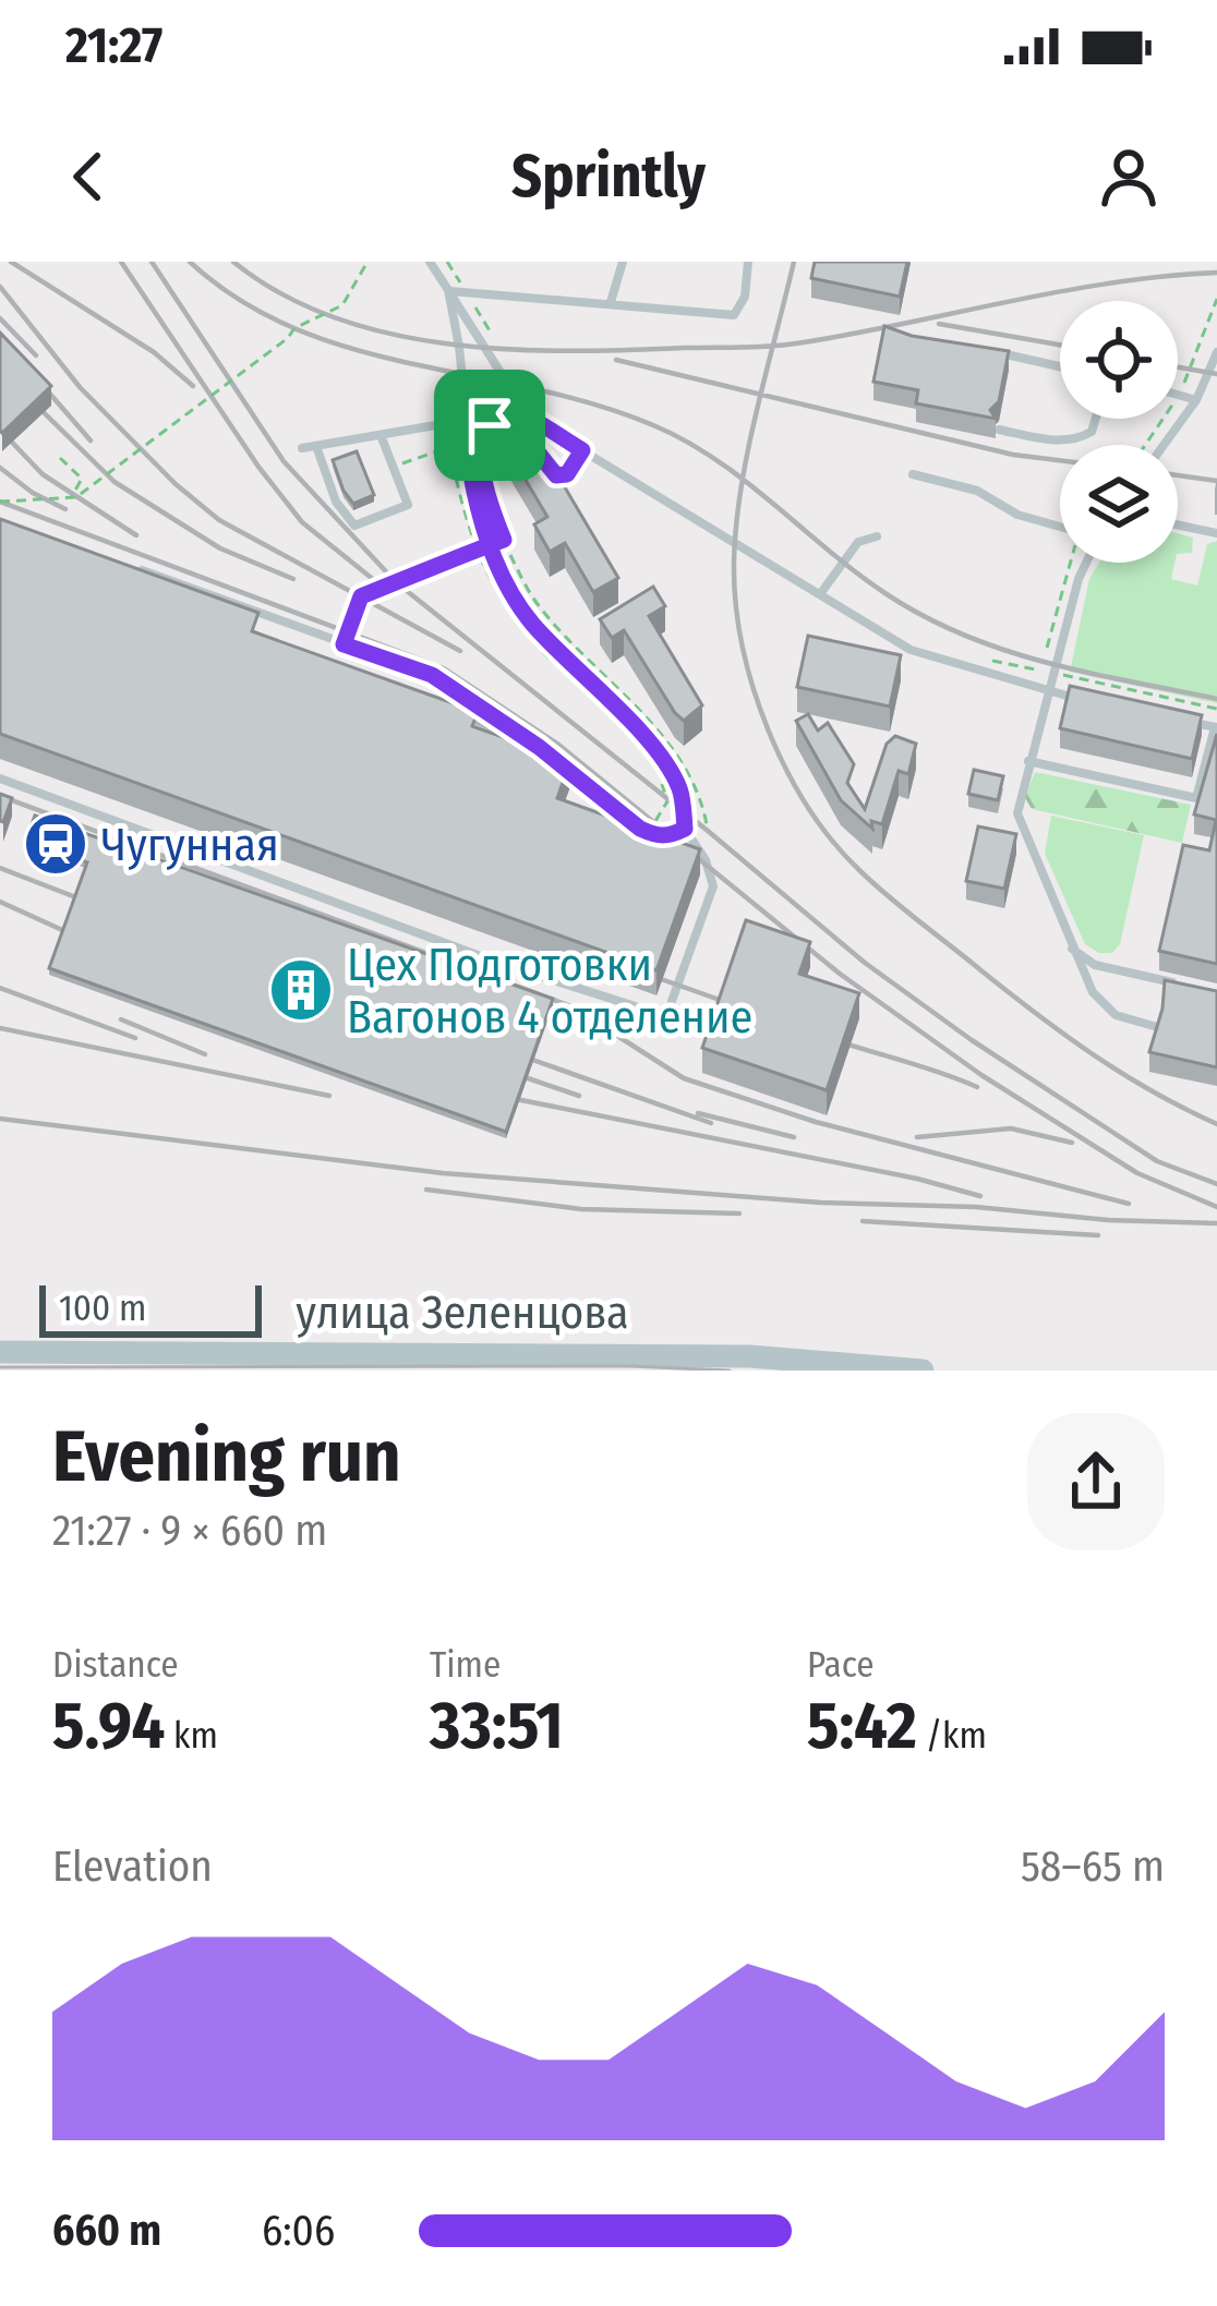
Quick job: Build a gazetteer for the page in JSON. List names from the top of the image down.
{
  "streets": {
    "main road": ["улица Зеленцова"]
  },
  "places": {
    "station": ["Чугунная"],
    "building": ["Цех Подготовки Вагонов 4 отделение"]
  },
  "scale_bar": "100 m",
  "page": {
    "status": "21:27",
    "header": "Sprintly",
    "scale": "100 m",
    "heading": ["Evening run", "21:27 · 9 × 660 m"],
    "stats": [
      ["Distance", "5.94 km"],
      ["Time", "33:51"],
      ["Pace", "5:42 /km"]
    ],
    "chart": ["Elevation", "58–65 m"],
    "list": [
      {
        "name": "660 m",
        "note": "6:06"
      }
    ]
  }
}
